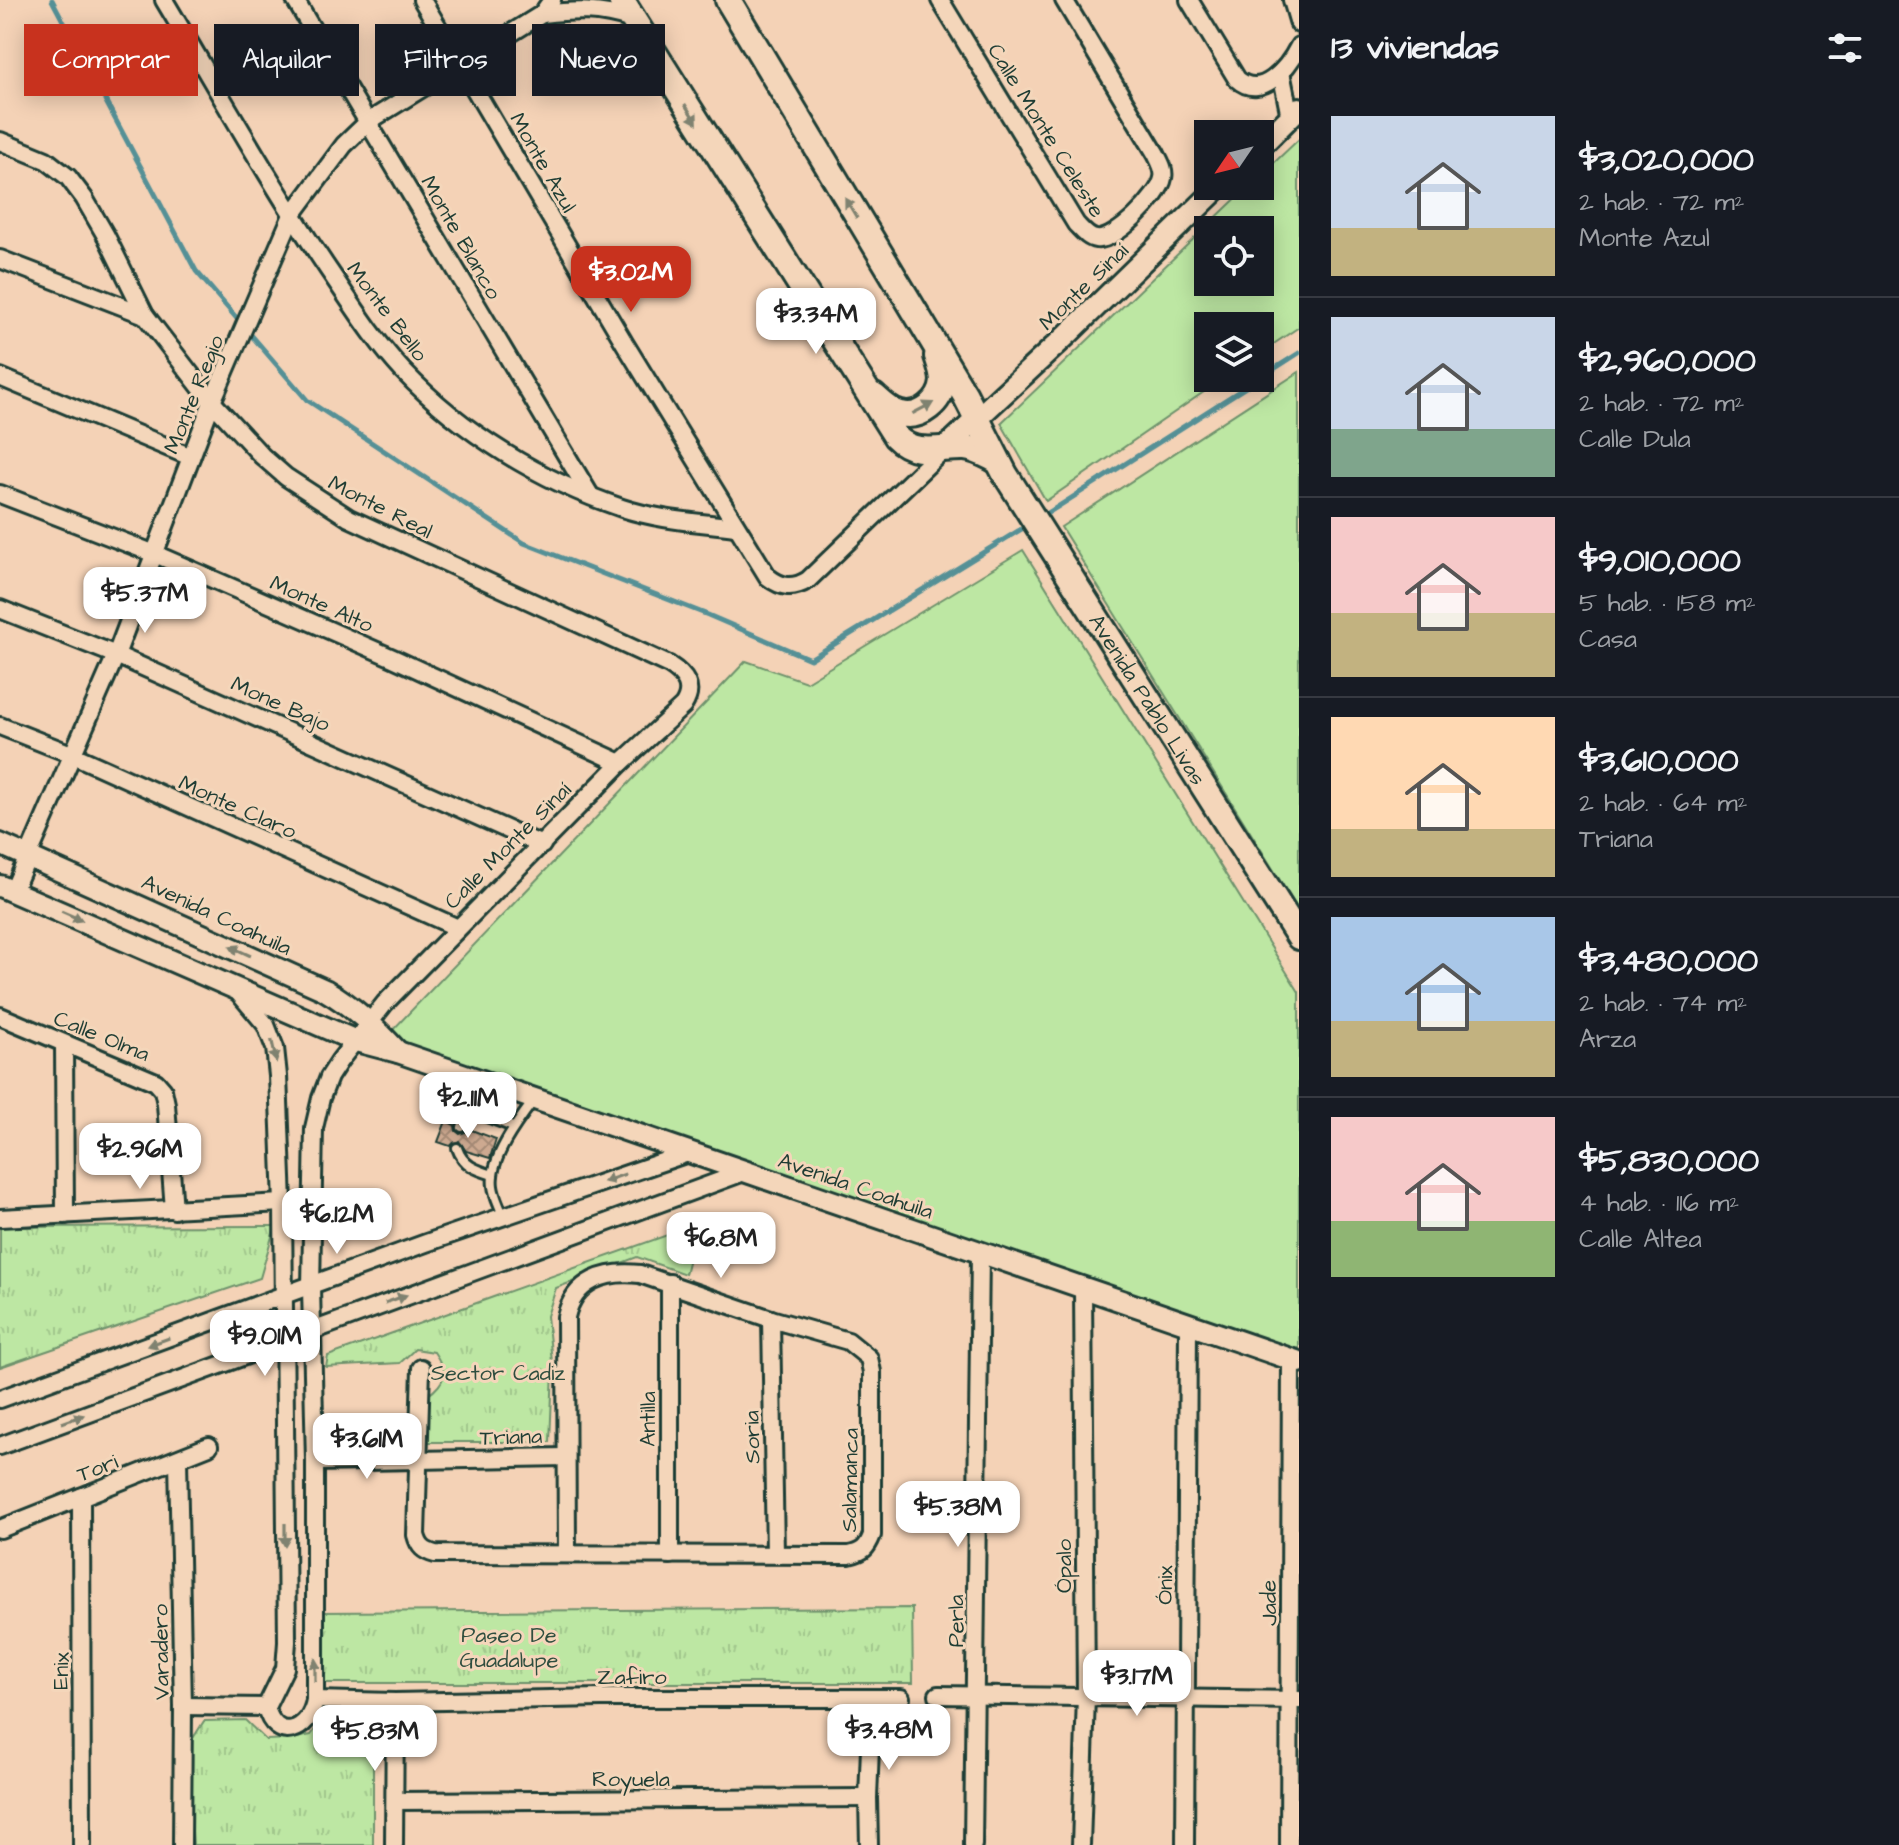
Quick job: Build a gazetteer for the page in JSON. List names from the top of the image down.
{
  "streets": {
    "main road": ["Avenida Pablo Livas"],
    "street": [
      "Calle Monte Celeste",
      "Monte Azul",
      "Monte Blanco",
      "Monte Sinaí",
      "Monte Bello",
      "Monte Regio",
      "Monte Real",
      "Monte Alto",
      "Mone Bajo",
      "Monte Claro",
      "Calle Monte Sinaí",
      "Avenida Coahuila",
      "Calle Olma",
      "Antilla",
      "Triana",
      "Soria",
      "Tori",
      "Salamanca",
      "Ópalo",
      "Ónix",
      "Jade",
      "Perla",
      "Varadero",
      "Enix",
      "Zafiro",
      "Royuela"
    ]
  },
  "crossings": [
    ["Monte Azul", "Monte Bello"],
    ["Monte Blanco", "Monte Bello"],
    ["Monte Blanco", "Monte Regio"],
    ["Monte Sinaí", "Avenida Pablo Livas"],
    ["Monte Bello", "Monte Regio"],
    ["Monte Regio", "Monte Real"],
    ["Monte Regio", "Monte Alto"],
    ["Monte Regio", "Mone Bajo"],
    ["Monte Regio", "Monte Claro"],
    ["Monte Regio", "Avenida Coahuila"],
    ["Monte Real", "Calle Monte Sinaí"],
    ["Monte Alto", "Calle Monte Sinaí"],
    ["Mone Bajo", "Calle Monte Sinaí"],
    ["Monte Claro", "Calle Monte Sinaí"],
    ["Calle Monte Sinaí", "Avenida Coahuila"],
    ["Calle Monte Sinaí", "Triana"],
    ["Calle Monte Sinaí", "Zafiro"],
    ["Avenida Coahuila", "Ópalo"],
    ["Avenida Coahuila", "Ónix"],
    ["Avenida Coahuila", "Jade"],
    ["Avenida Coahuila", "Perla"],
    ["Antilla", "Salamanca"],
    ["Triana", "Salamanca"],
    ["Soria", "Salamanca"],
    ["Tori", "Varadero"],
    ["Tori", "Enix"]
  ],
  "parks": ["Sector Cadiz", "Paseo De Guadalupe"],
  "north": "bottom left",
  "page": {
    "heading": "13 viviendas",
    "chip": [
      "Comprar",
      "Alquilar",
      "Filtros",
      "Nuevo"
    ],
    "list": [
      {
        "name": "$3,020,000",
        "note": "2 hab. · 72 m² · Monte Azul"
      },
      {
        "name": "$2,960,000",
        "note": "2 hab. · 72 m² · Calle Dula"
      },
      {
        "name": "$9,010,000",
        "note": "5 hab. · 158 m² · Casa"
      },
      {
        "name": "$3,610,000",
        "note": "2 hab. · 64 m² · Triana"
      },
      {
        "name": "$3,480,000",
        "note": "2 hab. · 74 m² · Arza"
      },
      {
        "name": "$5,830,000",
        "note": "4 hab. · 116 m² · Calle Altea"
      }
    ],
    "price": [
      "$3.02M",
      "$3.34M",
      "$5.37M",
      "$2.11M",
      "$2.96M",
      "$6.12M",
      "$6.8M",
      "$9.01M",
      "$3.61M",
      "$5.38M",
      "$3.17M",
      "$3.48M",
      "$5.83M"
    ]
  }
}
